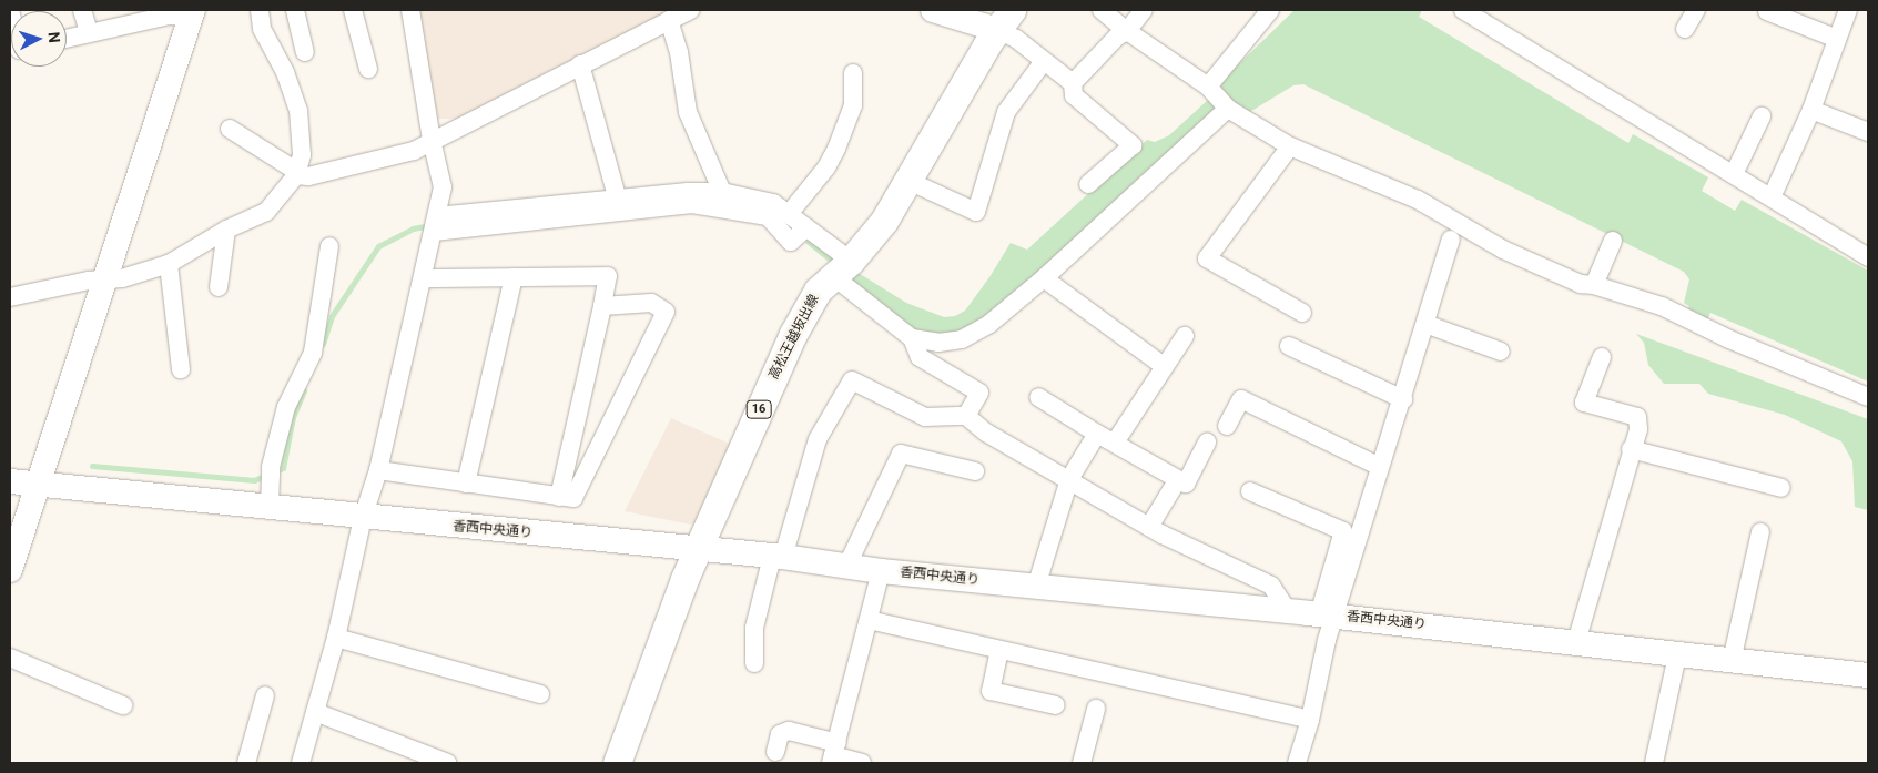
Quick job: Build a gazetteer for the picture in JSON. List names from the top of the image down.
{
  "streets": {
    "main road": ["高松王越坂出線", "16"],
    "street": ["香西中央通り"]
  },
  "crossings": [
    ["高松王越坂出線", "香西中央通り"]
  ],
  "north": "right"
}
